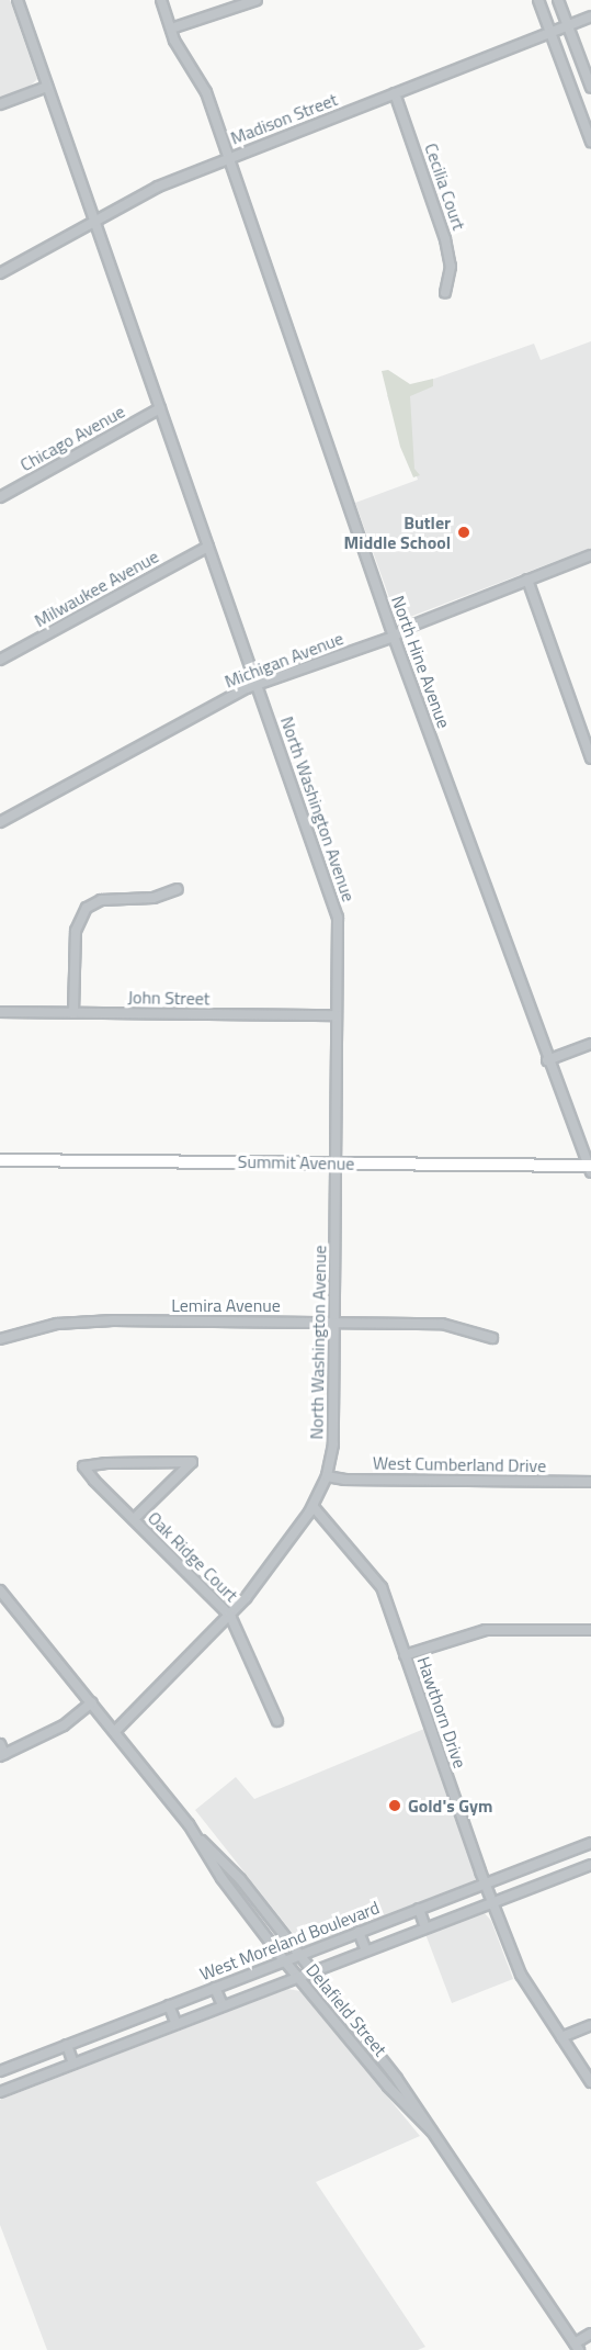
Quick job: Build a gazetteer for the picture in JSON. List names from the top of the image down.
{
  "streets": {
    "main road": ["Summit Avenue"],
    "street": [
      "Madison Street",
      "Cecilia Court",
      "Chicago Avenue",
      "Milwaukee Avenue",
      "Michigan Avenue",
      "North Hine Avenue",
      "North Washington Avenue",
      "John Street",
      "Lemira Avenue",
      "West Cumberland Drive",
      "Oak Ridge Court",
      "Hawthorn Drive",
      "West Moreland Boulevard",
      "Delafield Street"
    ]
  },
  "crossings": [
    ["Madison Street", "Cecilia Court"],
    ["Madison Street", "North Hine Avenue"],
    ["Madison Street", "North Washington Avenue"],
    ["Chicago Avenue", "North Washington Avenue"],
    ["Milwaukee Avenue", "North Washington Avenue"],
    ["Michigan Avenue", "North Hine Avenue"],
    ["Michigan Avenue", "North Washington Avenue"],
    ["North Hine Avenue", "Summit Avenue"],
    ["North Washington Avenue", "John Street"],
    ["North Washington Avenue", "Summit Avenue"],
    ["North Washington Avenue", "Lemira Avenue"],
    ["North Washington Avenue", "West Cumberland Drive"],
    ["North Washington Avenue", "Oak Ridge Court"],
    ["North Washington Avenue", "Hawthorn Drive"],
    ["North Washington Avenue", "Delafield Street"],
    ["Hawthorn Drive", "West Moreland Boulevard"],
    ["West Moreland Boulevard", "Delafield Street"]
  ],
  "places": ["Butler Middle School", "Gold's Gym"]
}
